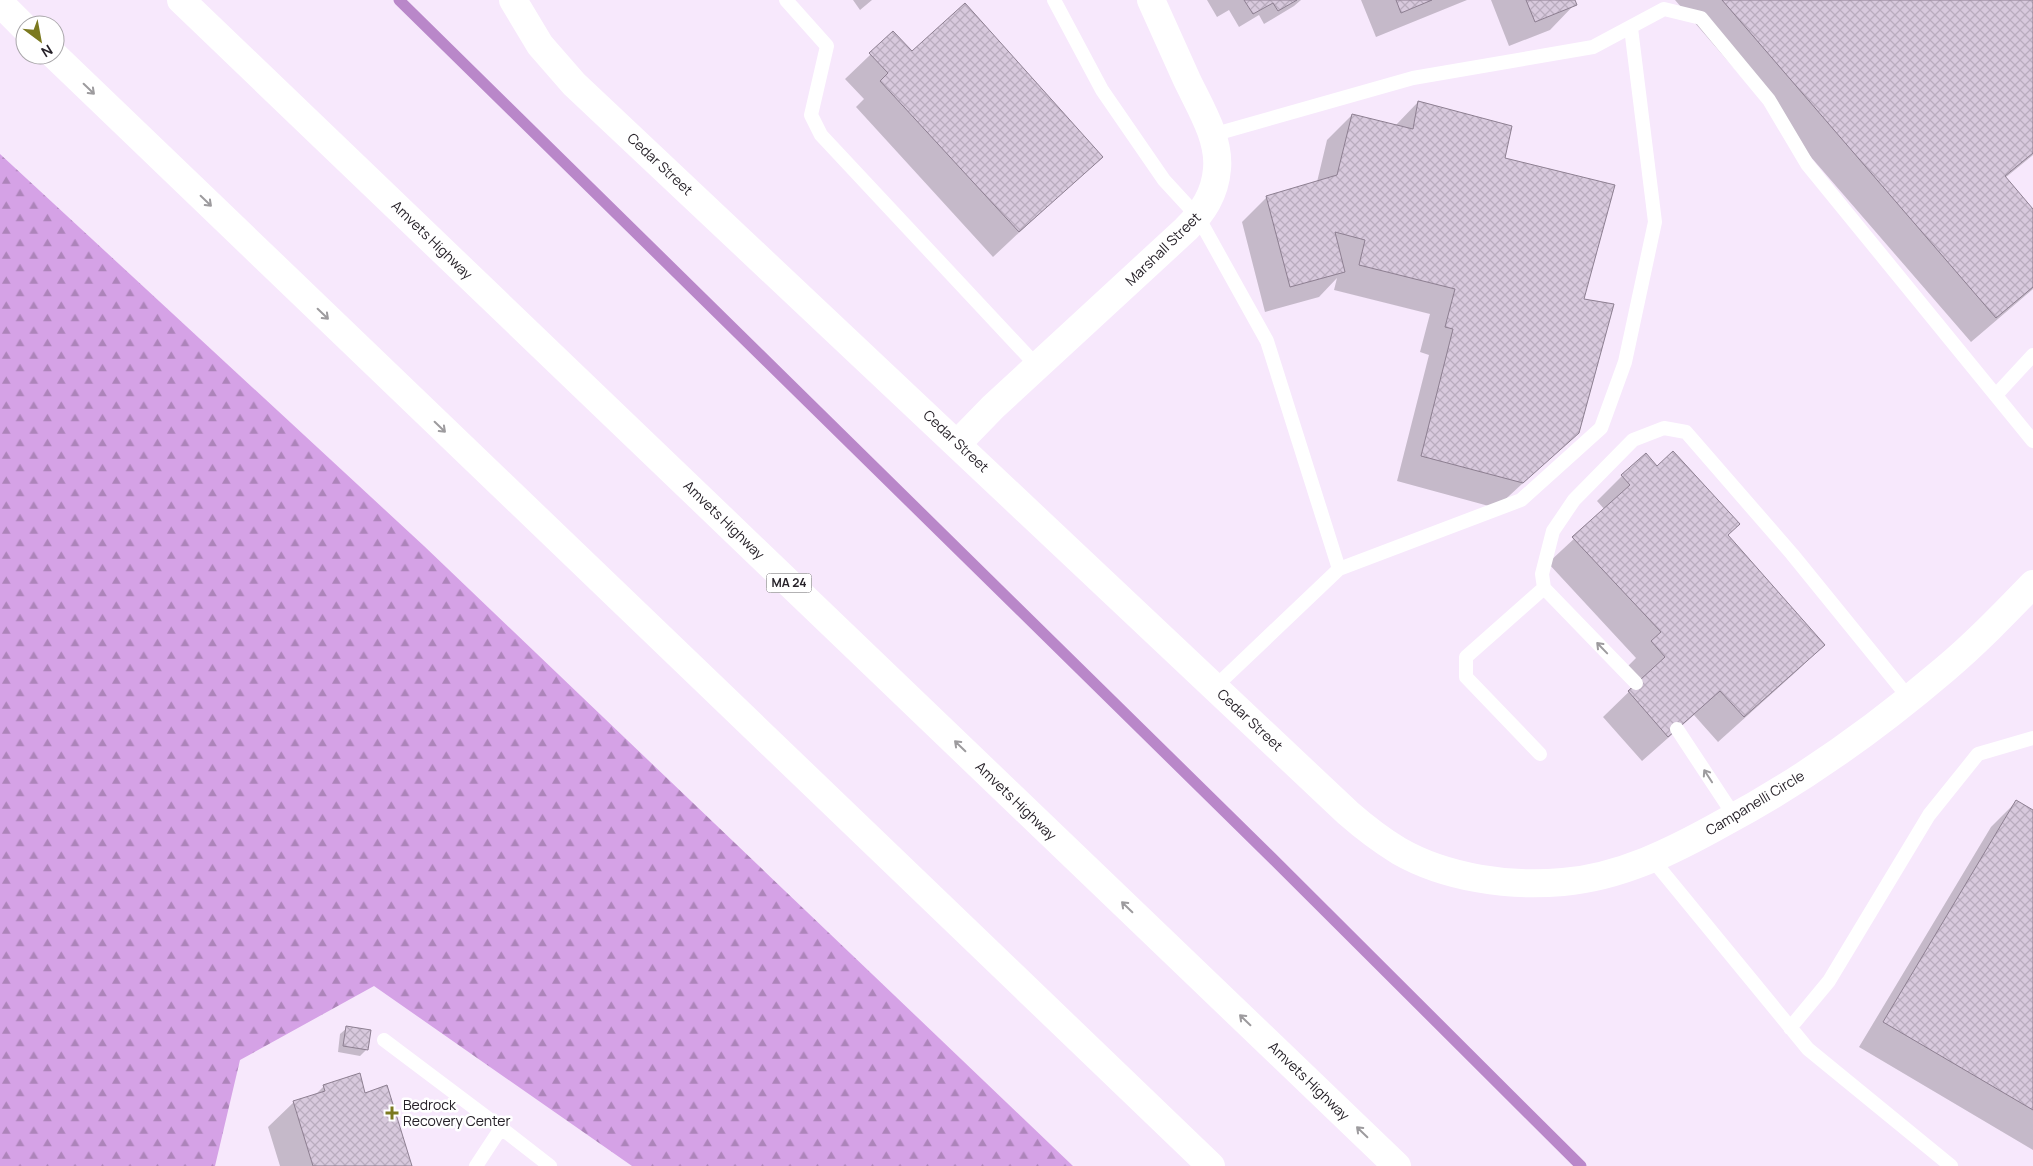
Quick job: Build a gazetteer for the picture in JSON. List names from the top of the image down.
{
  "streets": {
    "main road": [
      "Cedar Street",
      "Amvets Highway",
      "Marshall Street",
      "MA 24",
      "Campanelli Circle"
    ]
  },
  "crossings": [
    ["Cedar Street", "Marshall Street"],
    ["Cedar Street", "Campanelli Circle"]
  ],
  "places": {
    "health": ["Bedrock Recovery Center"]
  },
  "north": "bottom right"
}
